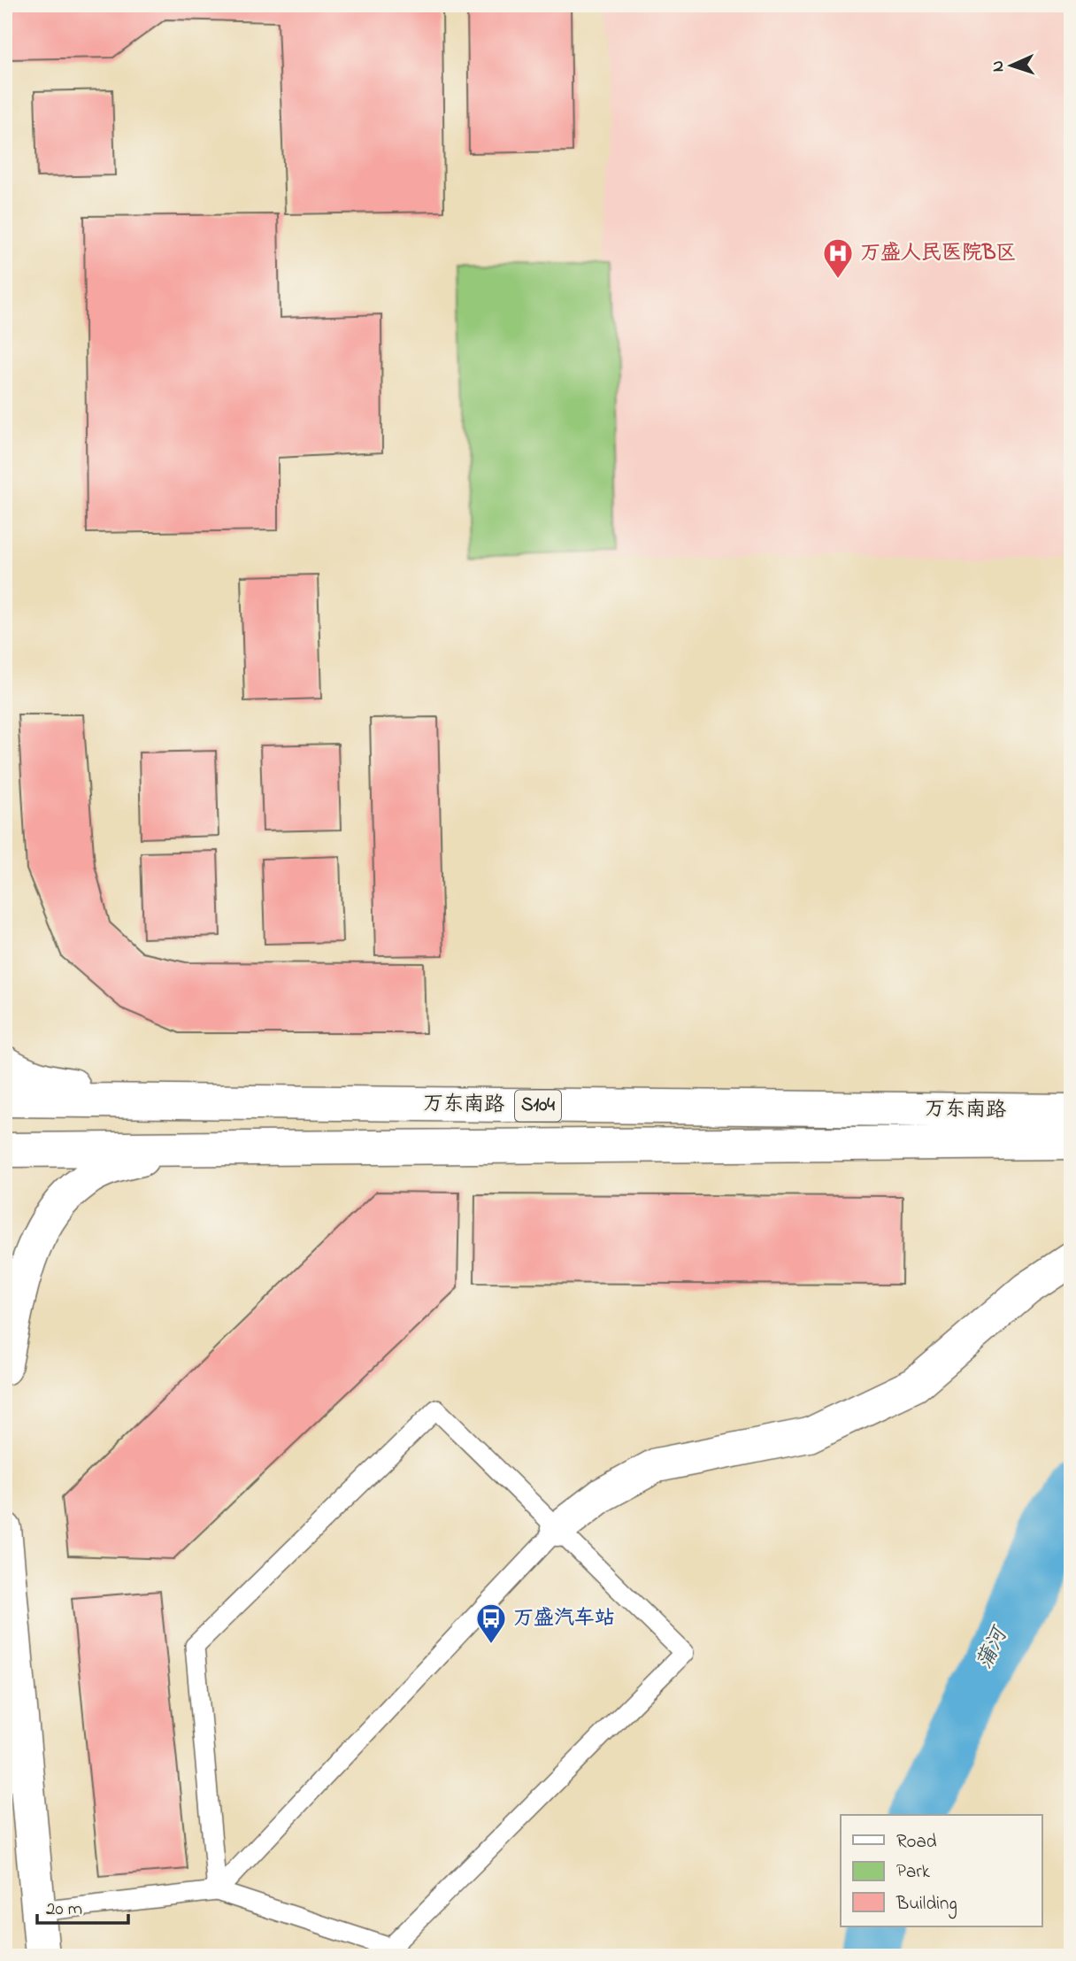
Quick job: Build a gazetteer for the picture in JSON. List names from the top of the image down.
{
  "streets": {
    "main road": ["万东南路", "S104"]
  },
  "water": ["蒲河"],
  "places": {
    "hospital": ["万盛人民医院B区"],
    "bus stop": ["万盛汽车站"]
  },
  "legend": ["Road", "Park", "Building"],
  "scale_bar": "20 m",
  "north": "left"
}
